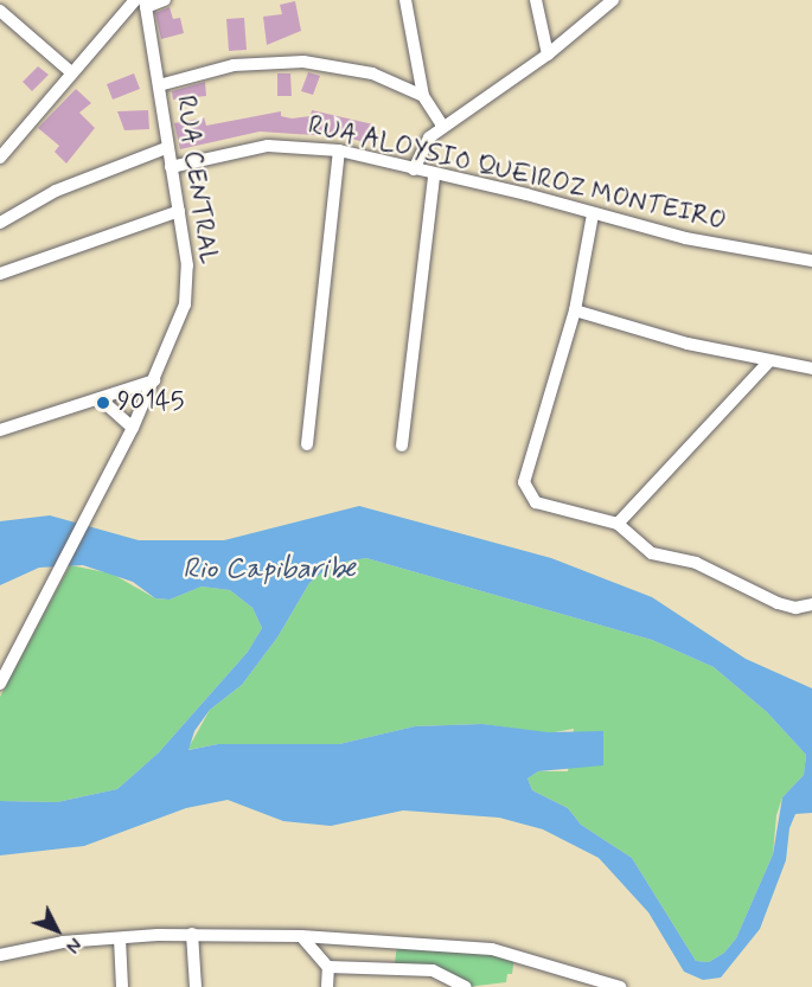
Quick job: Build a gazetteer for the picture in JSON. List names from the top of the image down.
{
  "streets": {
    "street": ["RUA ALOYSIO QUEIROZ MONTEIRO", "RUA CENTRAL"]
  },
  "crossings": [
    ["RUA ALOYSIO QUEIROZ MONTEIRO", "RUA CENTRAL"]
  ],
  "water": ["Rio Capibaribe"],
  "places": ["90145"],
  "north": "bottom right"
}
